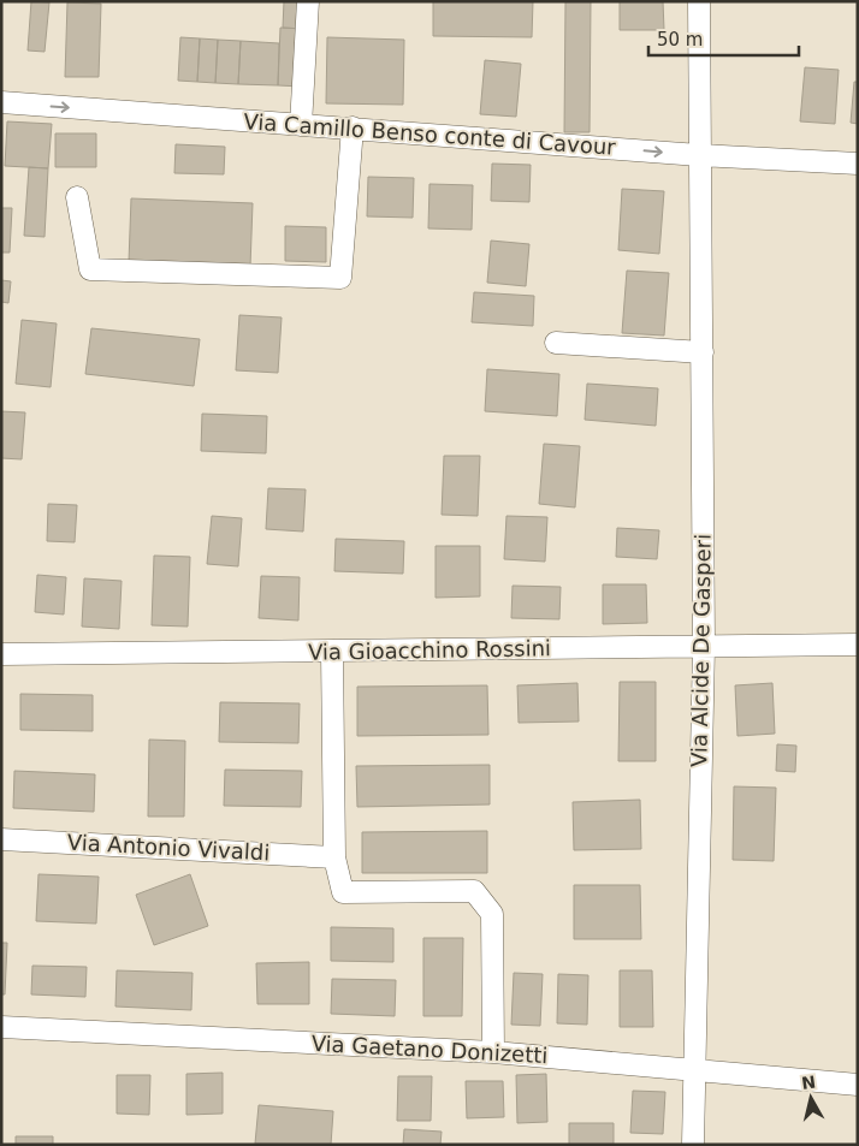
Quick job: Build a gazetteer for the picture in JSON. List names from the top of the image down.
{
  "streets": {
    "street": [
      "Via Camillo Benso conte di Cavour",
      "Via Gioacchino Rossini",
      "Via Alcide De Gasperi",
      "Via Antonio Vivaldi",
      "Via Gaetano Donizetti"
    ]
  },
  "crossings": [
    ["Via Camillo Benso conte di Cavour", "Via Alcide De Gasperi"],
    ["Via Gioacchino Rossini", "Via Alcide De Gasperi"],
    ["Via Alcide De Gasperi", "Via Gaetano Donizetti"]
  ],
  "one_way": ["Via Camillo Benso conte di Cavour"],
  "scale_bar": "50 m",
  "north": "top"
}
